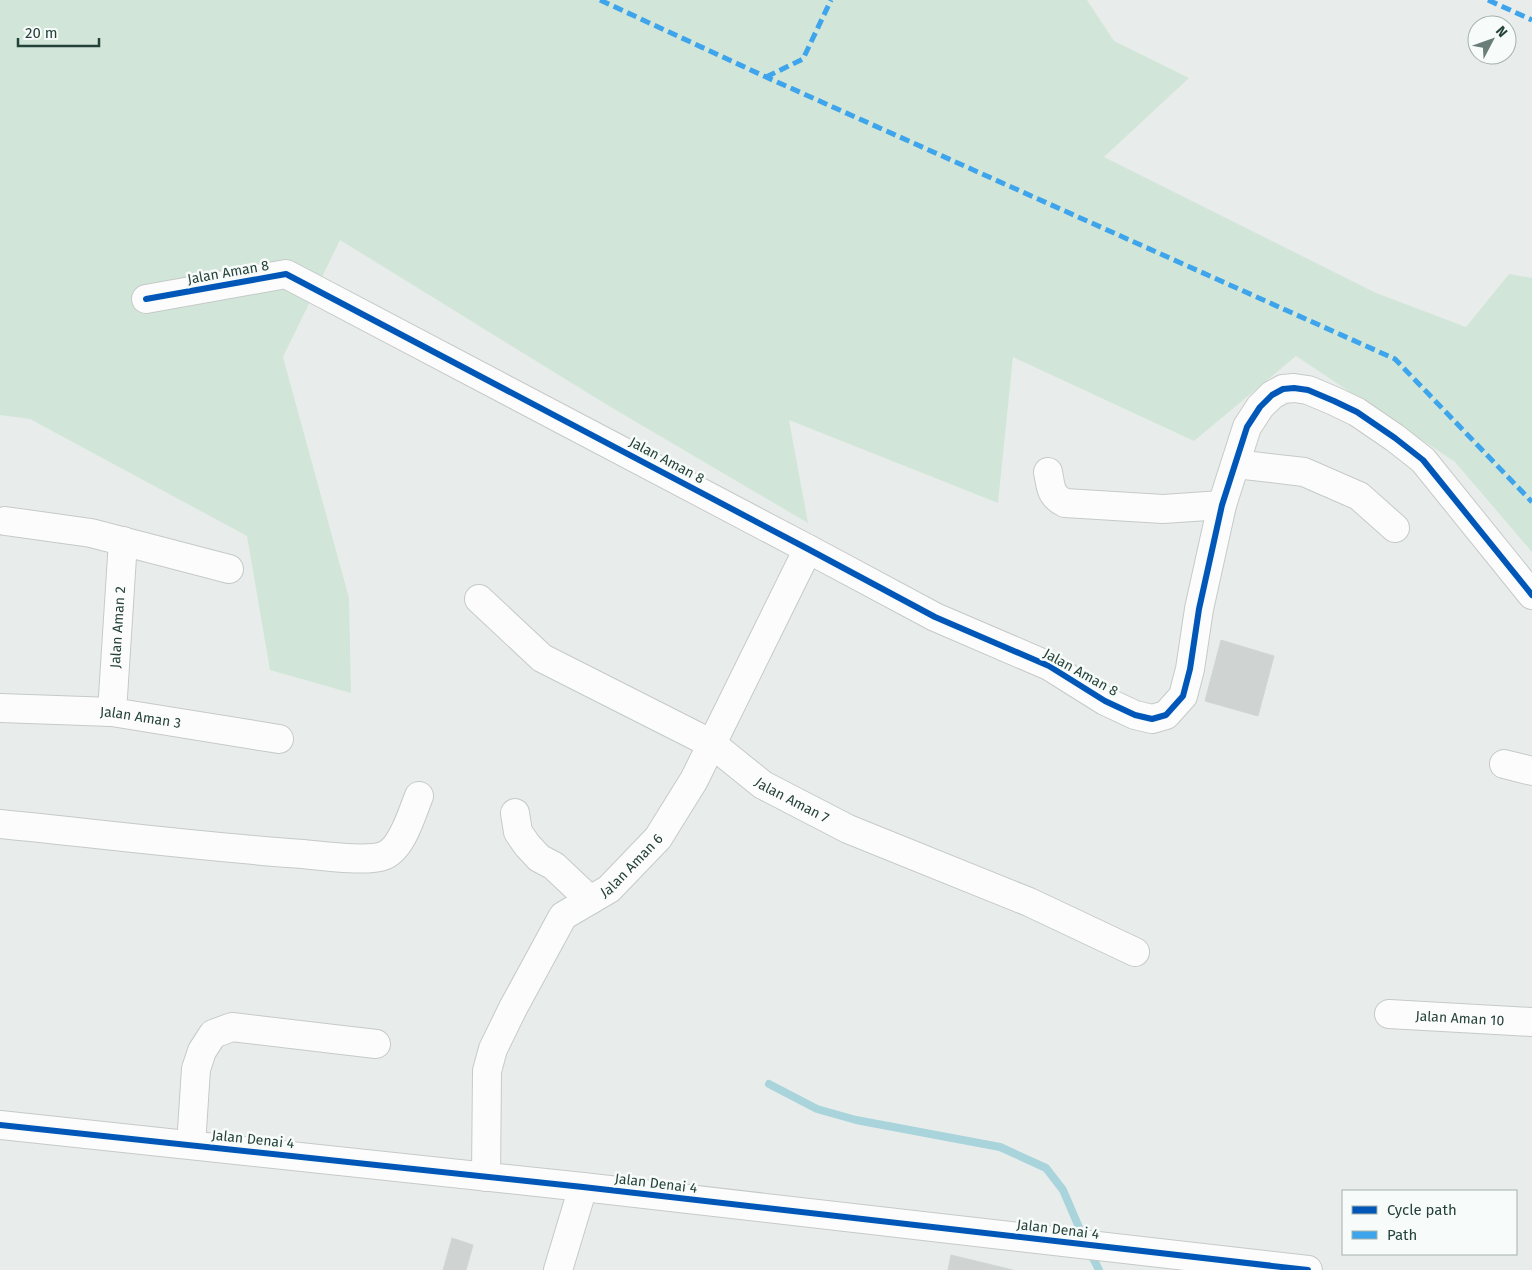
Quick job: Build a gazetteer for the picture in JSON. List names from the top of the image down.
{
  "streets": {
    "street": [
      "Jalan Aman 8",
      "Jalan Aman 2",
      "Jalan Aman 3",
      "Jalan Aman 7",
      "Jalan Aman 6",
      "Jalan Aman 10",
      "Jalan Denai 4"
    ]
  },
  "crossings": [
    ["Jalan Aman 8", "Jalan Aman 6"],
    ["Jalan Aman 2", "Jalan Aman 3"],
    ["Jalan Aman 7", "Jalan Aman 6"],
    ["Jalan Aman 6", "Jalan Denai 4"]
  ],
  "legend": ["Cycle path", "Path"],
  "scale_bar": "20 m",
  "north": "top right"
}
